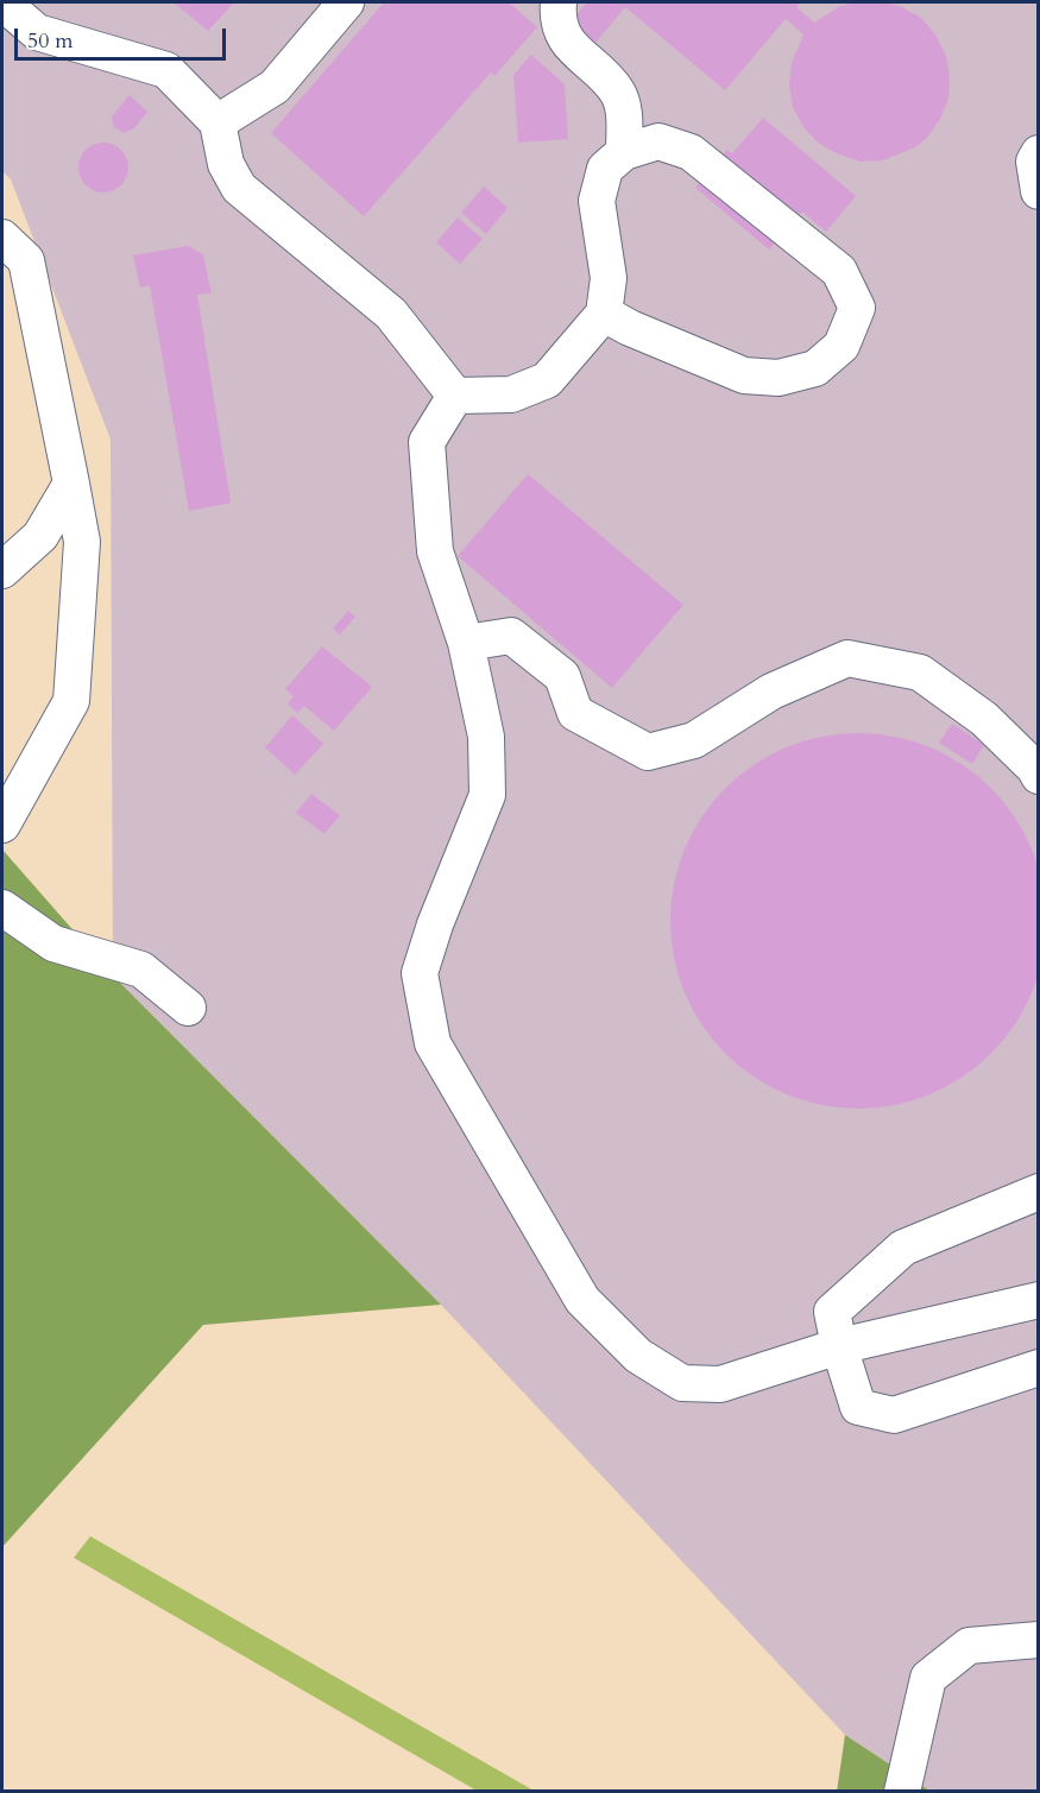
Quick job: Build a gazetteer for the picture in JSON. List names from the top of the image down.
{
  "scale_bar": "50 m"
}
